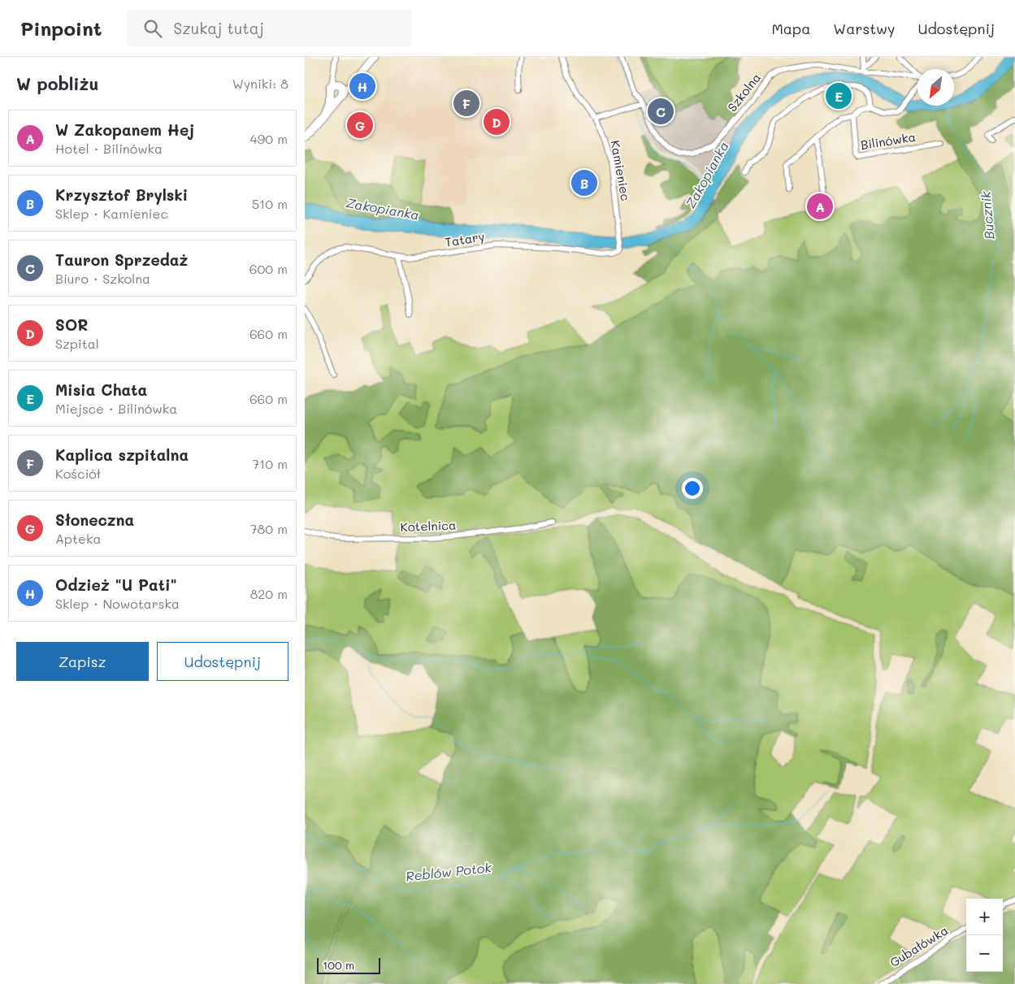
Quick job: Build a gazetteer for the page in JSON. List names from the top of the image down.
{
  "streets": {
    "street": [
      "Szkolna",
      "Bilinówka",
      "Kamieniec",
      "Tatary",
      "Kotelnica",
      "Gubałówka"
    ]
  },
  "crossings": [
    ["Kamieniec", "Tatary"]
  ],
  "water": ["Zakopianka", "Bucznik", "Reblów Potok"],
  "scale_bar": "100 m",
  "north": "bottom left",
  "page": {
    "header": "Pinpoint",
    "search": "Szukaj tutaj",
    "nav": ["Mapa", "Warstwy", "Udostępnij"],
    "heading": ["W pobliżu", "Wyniki: 8"],
    "pins": [
      "H",
      "E",
      "F",
      "C",
      "D",
      "G",
      "B",
      "A"
    ],
    "list": [
      {
        "mark": "A",
        "name": "W Zakopanem Hej",
        "note": "Hotel · Bilinówka",
        "value": "490 m"
      },
      {
        "mark": "B",
        "name": "Krzysztof Brylski",
        "note": "Sklep · Kamieniec",
        "value": "510 m"
      },
      {
        "mark": "C",
        "name": "Tauron Sprzedaż",
        "note": "Biuro · Szkolna",
        "value": "600 m"
      },
      {
        "mark": "D",
        "name": "SOR",
        "note": "Szpital",
        "value": "660 m"
      },
      {
        "mark": "E",
        "name": "Misia Chata",
        "note": "Miejsce · Bilinówka",
        "value": "660 m"
      },
      {
        "mark": "F",
        "name": "Kaplica szpitalna",
        "note": "Kościół",
        "value": "710 m"
      },
      {
        "mark": "G",
        "name": "Słoneczna",
        "note": "Apteka",
        "value": "780 m"
      },
      {
        "mark": "H",
        "name": "Odzież \"U Pati\"",
        "note": "Sklep · Nowotarska",
        "value": "820 m"
      }
    ],
    "buttons": ["Zapisz", "Udostępnij"],
    "map_buttons": ["+", "−"],
    "scale": "100 m"
  }
}
